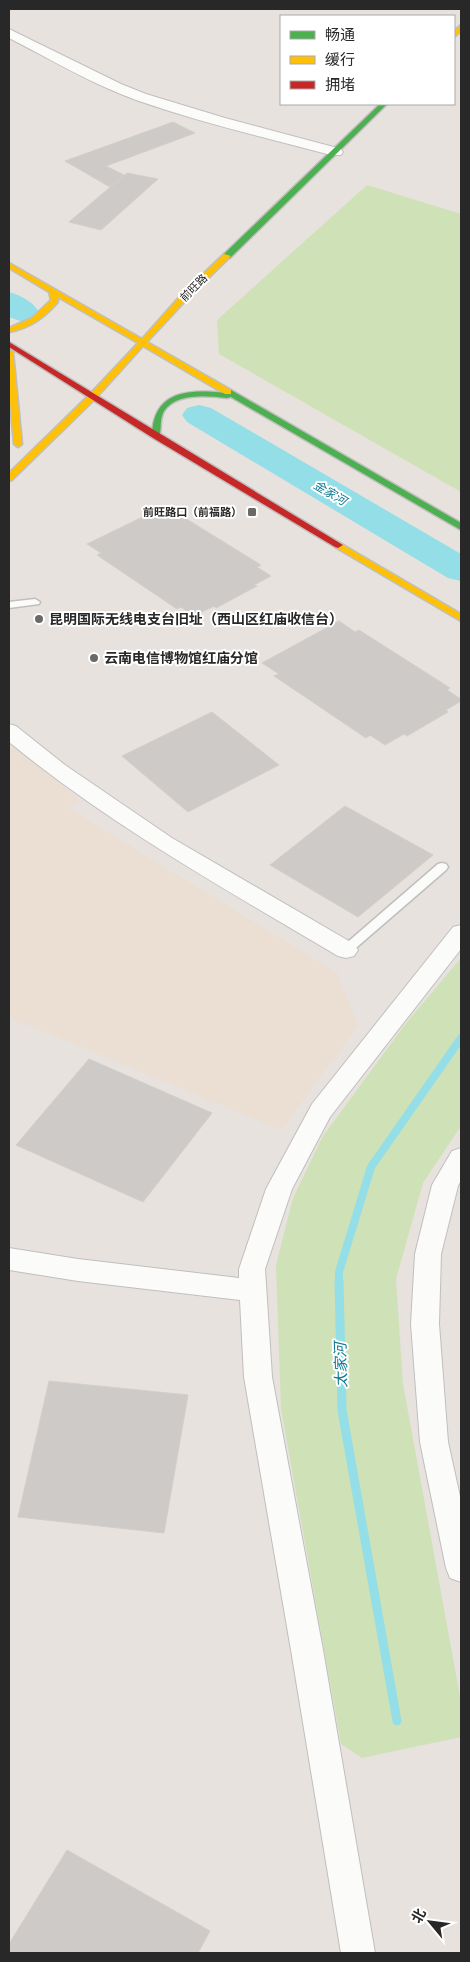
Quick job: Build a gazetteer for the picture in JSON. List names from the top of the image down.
{
  "streets": {
    "street": ["前旺路"]
  },
  "water": ["金家河", "太家河"],
  "places": {
    "transit": ["前旺路口（前福路）"],
    "other": ["昆明国际无线电支台旧址（西山区红庙收信台）", "云南电信博物馆红庙分馆"]
  },
  "legend": ["畅通", "缓行", "拥堵"],
  "north": "top left"
}
